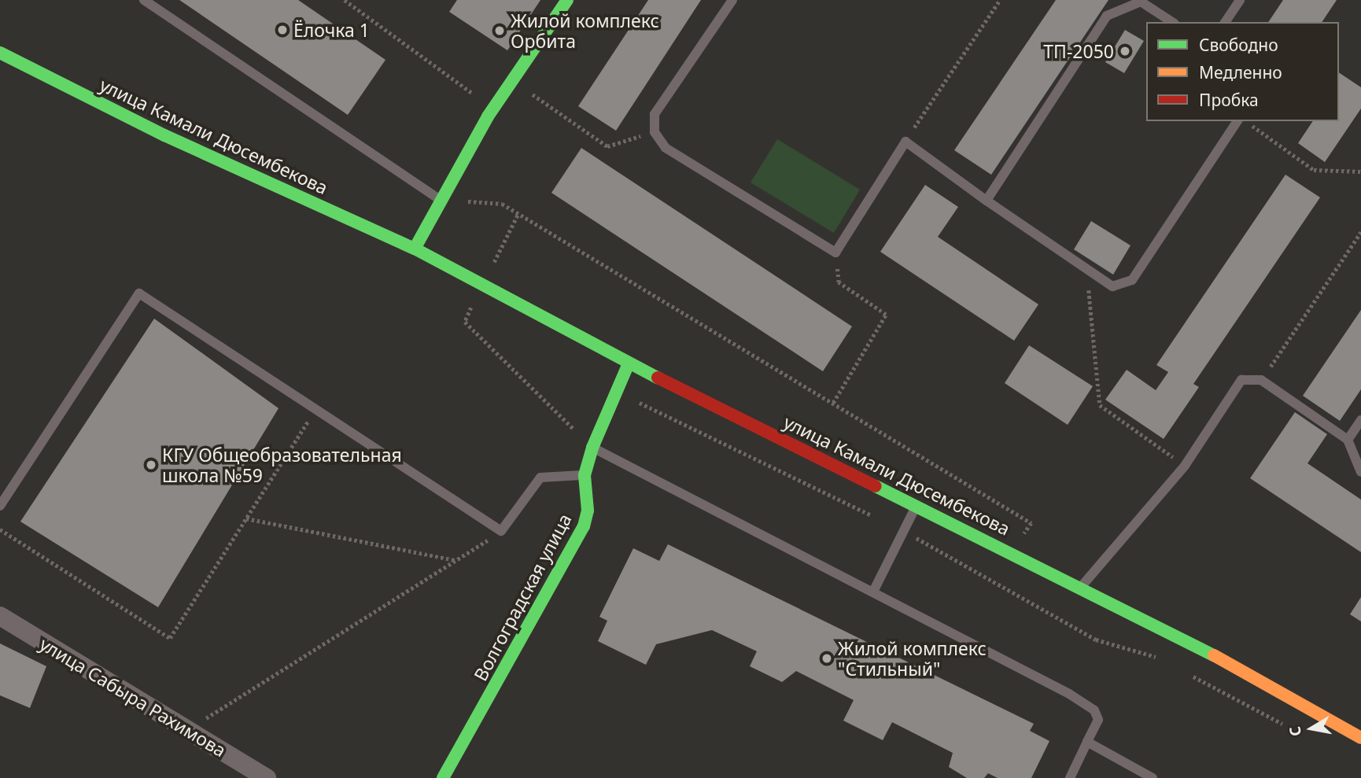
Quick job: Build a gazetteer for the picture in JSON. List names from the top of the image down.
{
  "streets": {
    "main road": ["улица Камали Дюсембекова", "Волгоградская улица"],
    "street": ["улица Сабыра Рахимова"]
  },
  "crossings": [
    ["улица Камали Дюсембекова", "Волгоградская улица"]
  ],
  "places": [
    "Ёлочка 1",
    "Жилой комплекс Орбита",
    "ТП-2050",
    "КГУ Общеобразовательная школа №59",
    "Жилой комплекс \"Стильный\""
  ],
  "legend": ["Свободно", "Медленно", "Пробка"],
  "north": "left"
}
